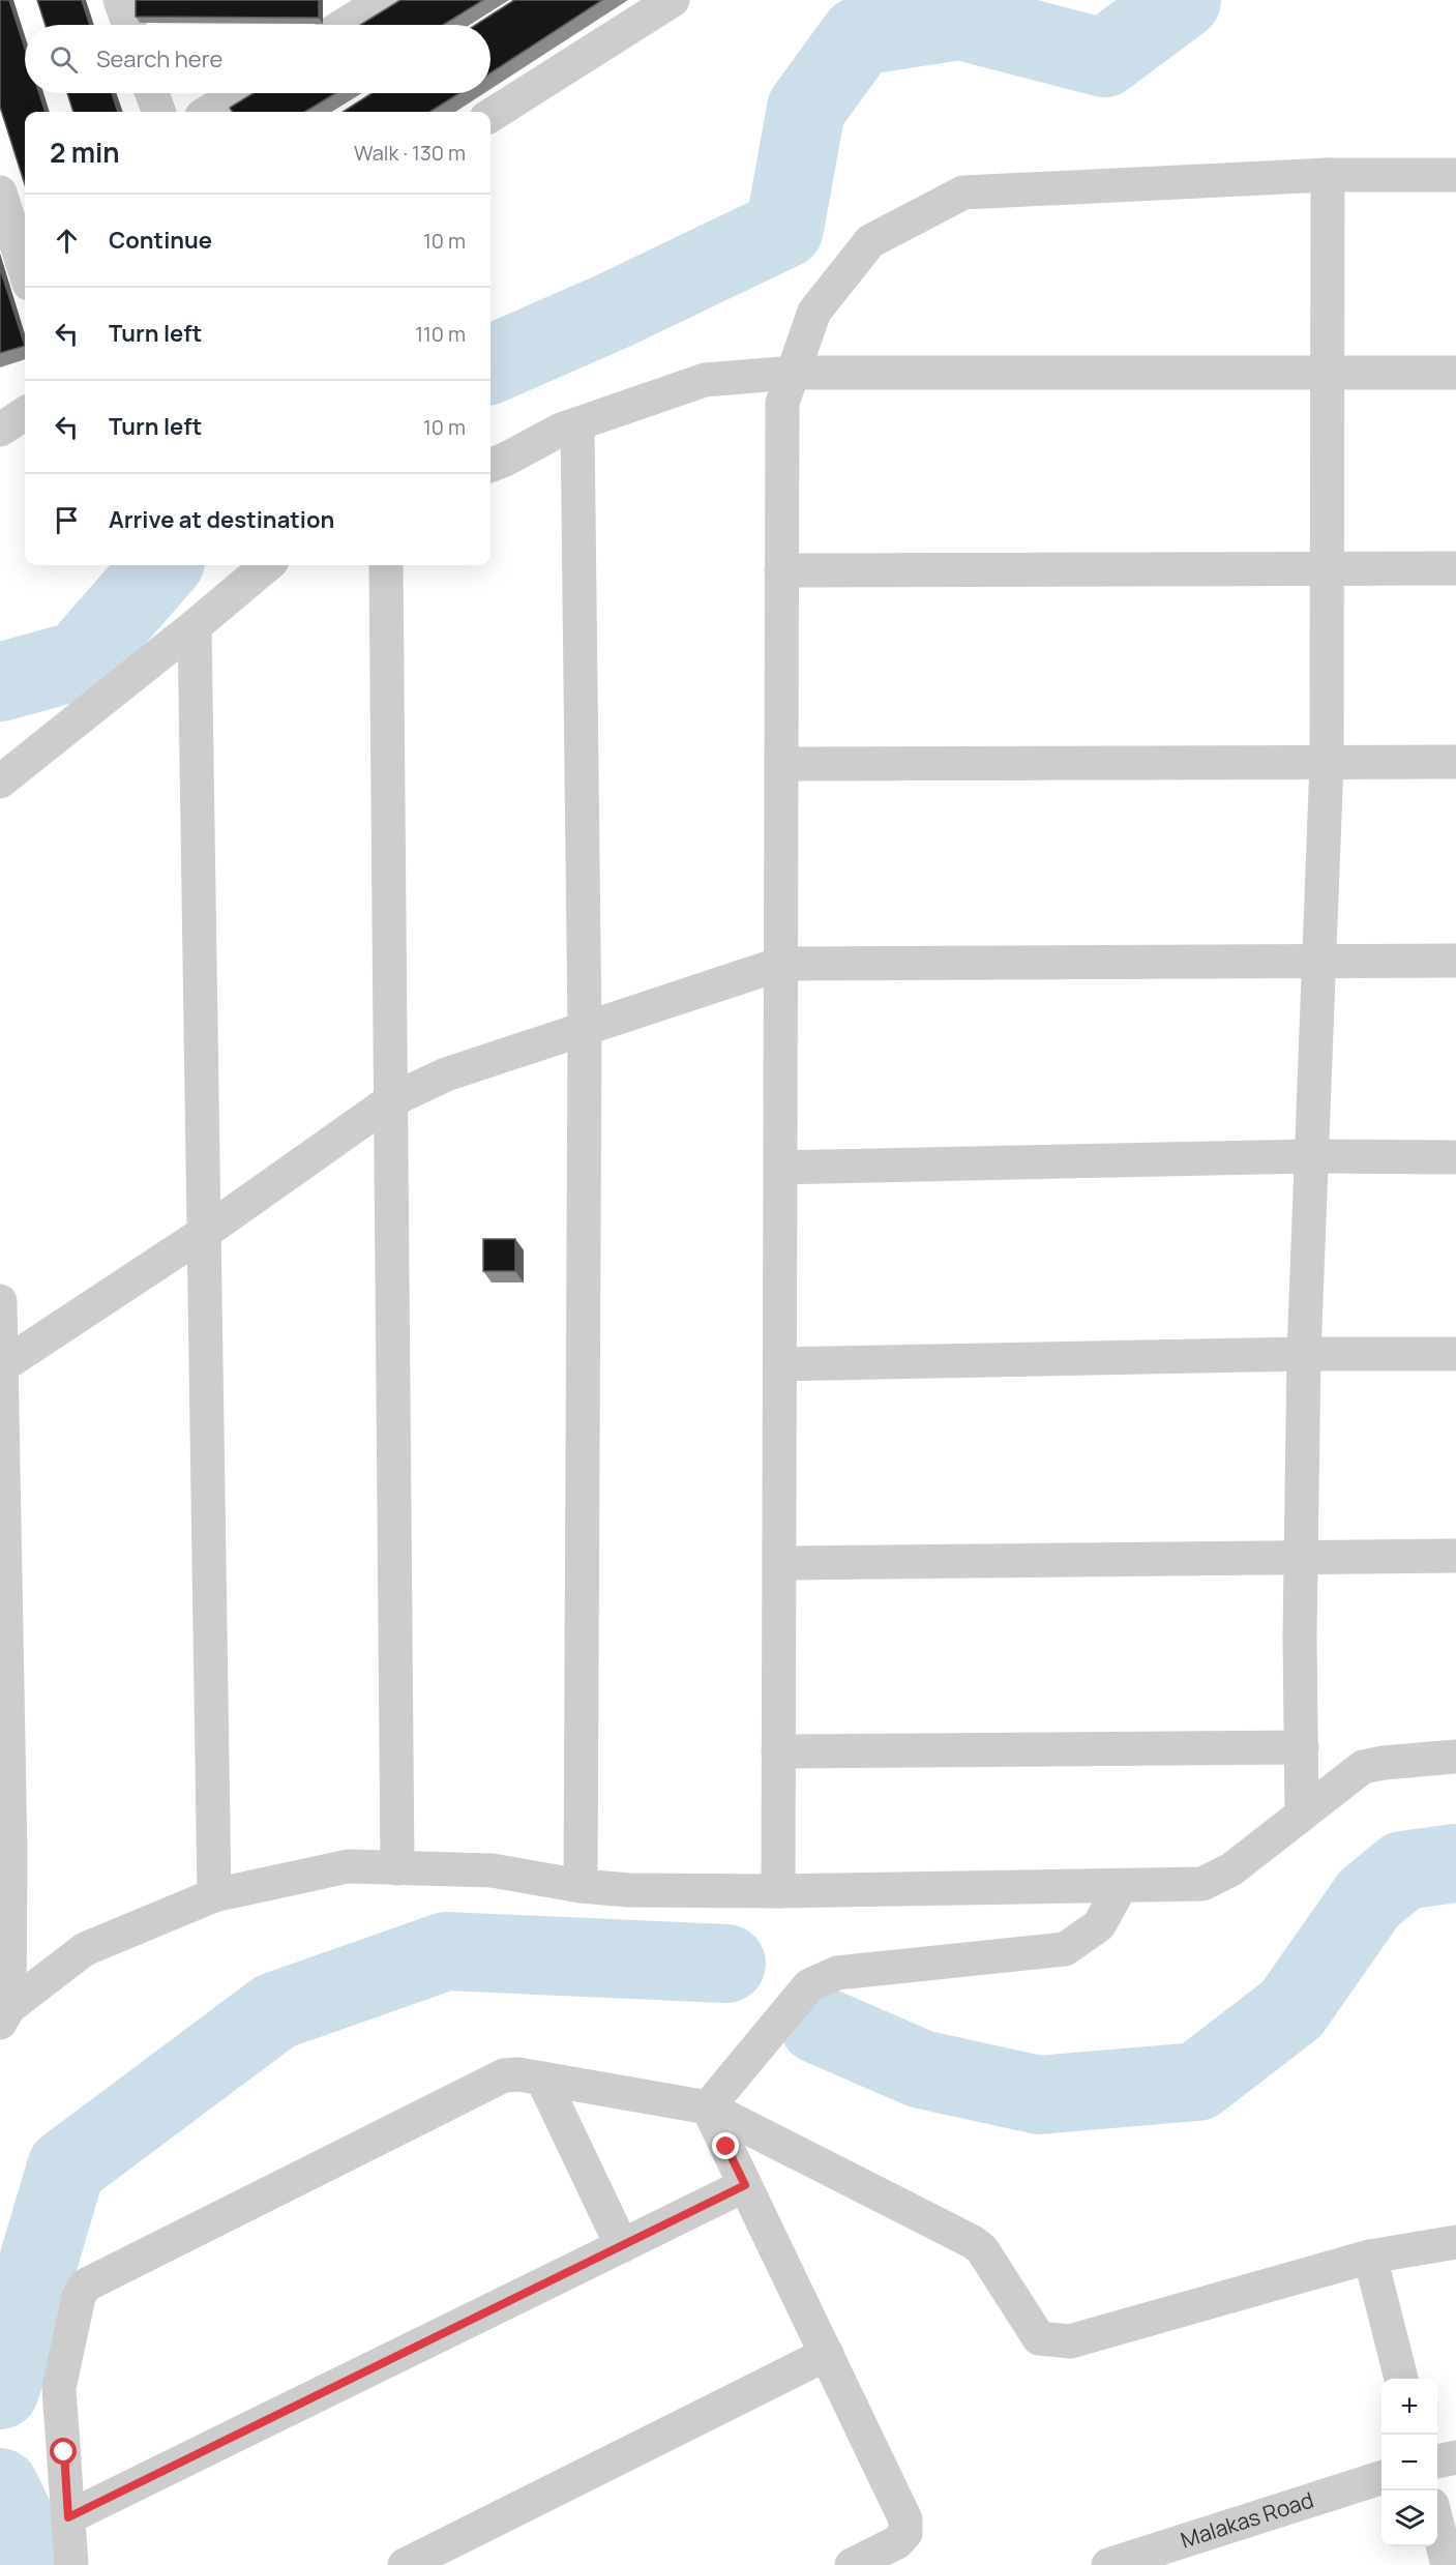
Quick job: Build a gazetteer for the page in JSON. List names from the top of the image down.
{
  "streets": {
    "street": ["Malakas Road"]
  },
  "page": {
    "search": "Search here",
    "heading": ["2 min", "Walk · 130 m"],
    "list": [
      ["Continue", "10 m"],
      ["Turn left", "110 m"],
      ["Turn left", "10 m"],
      "Arrive at destination"
    ],
    "map_buttons": ["+", "−"]
  }
}
